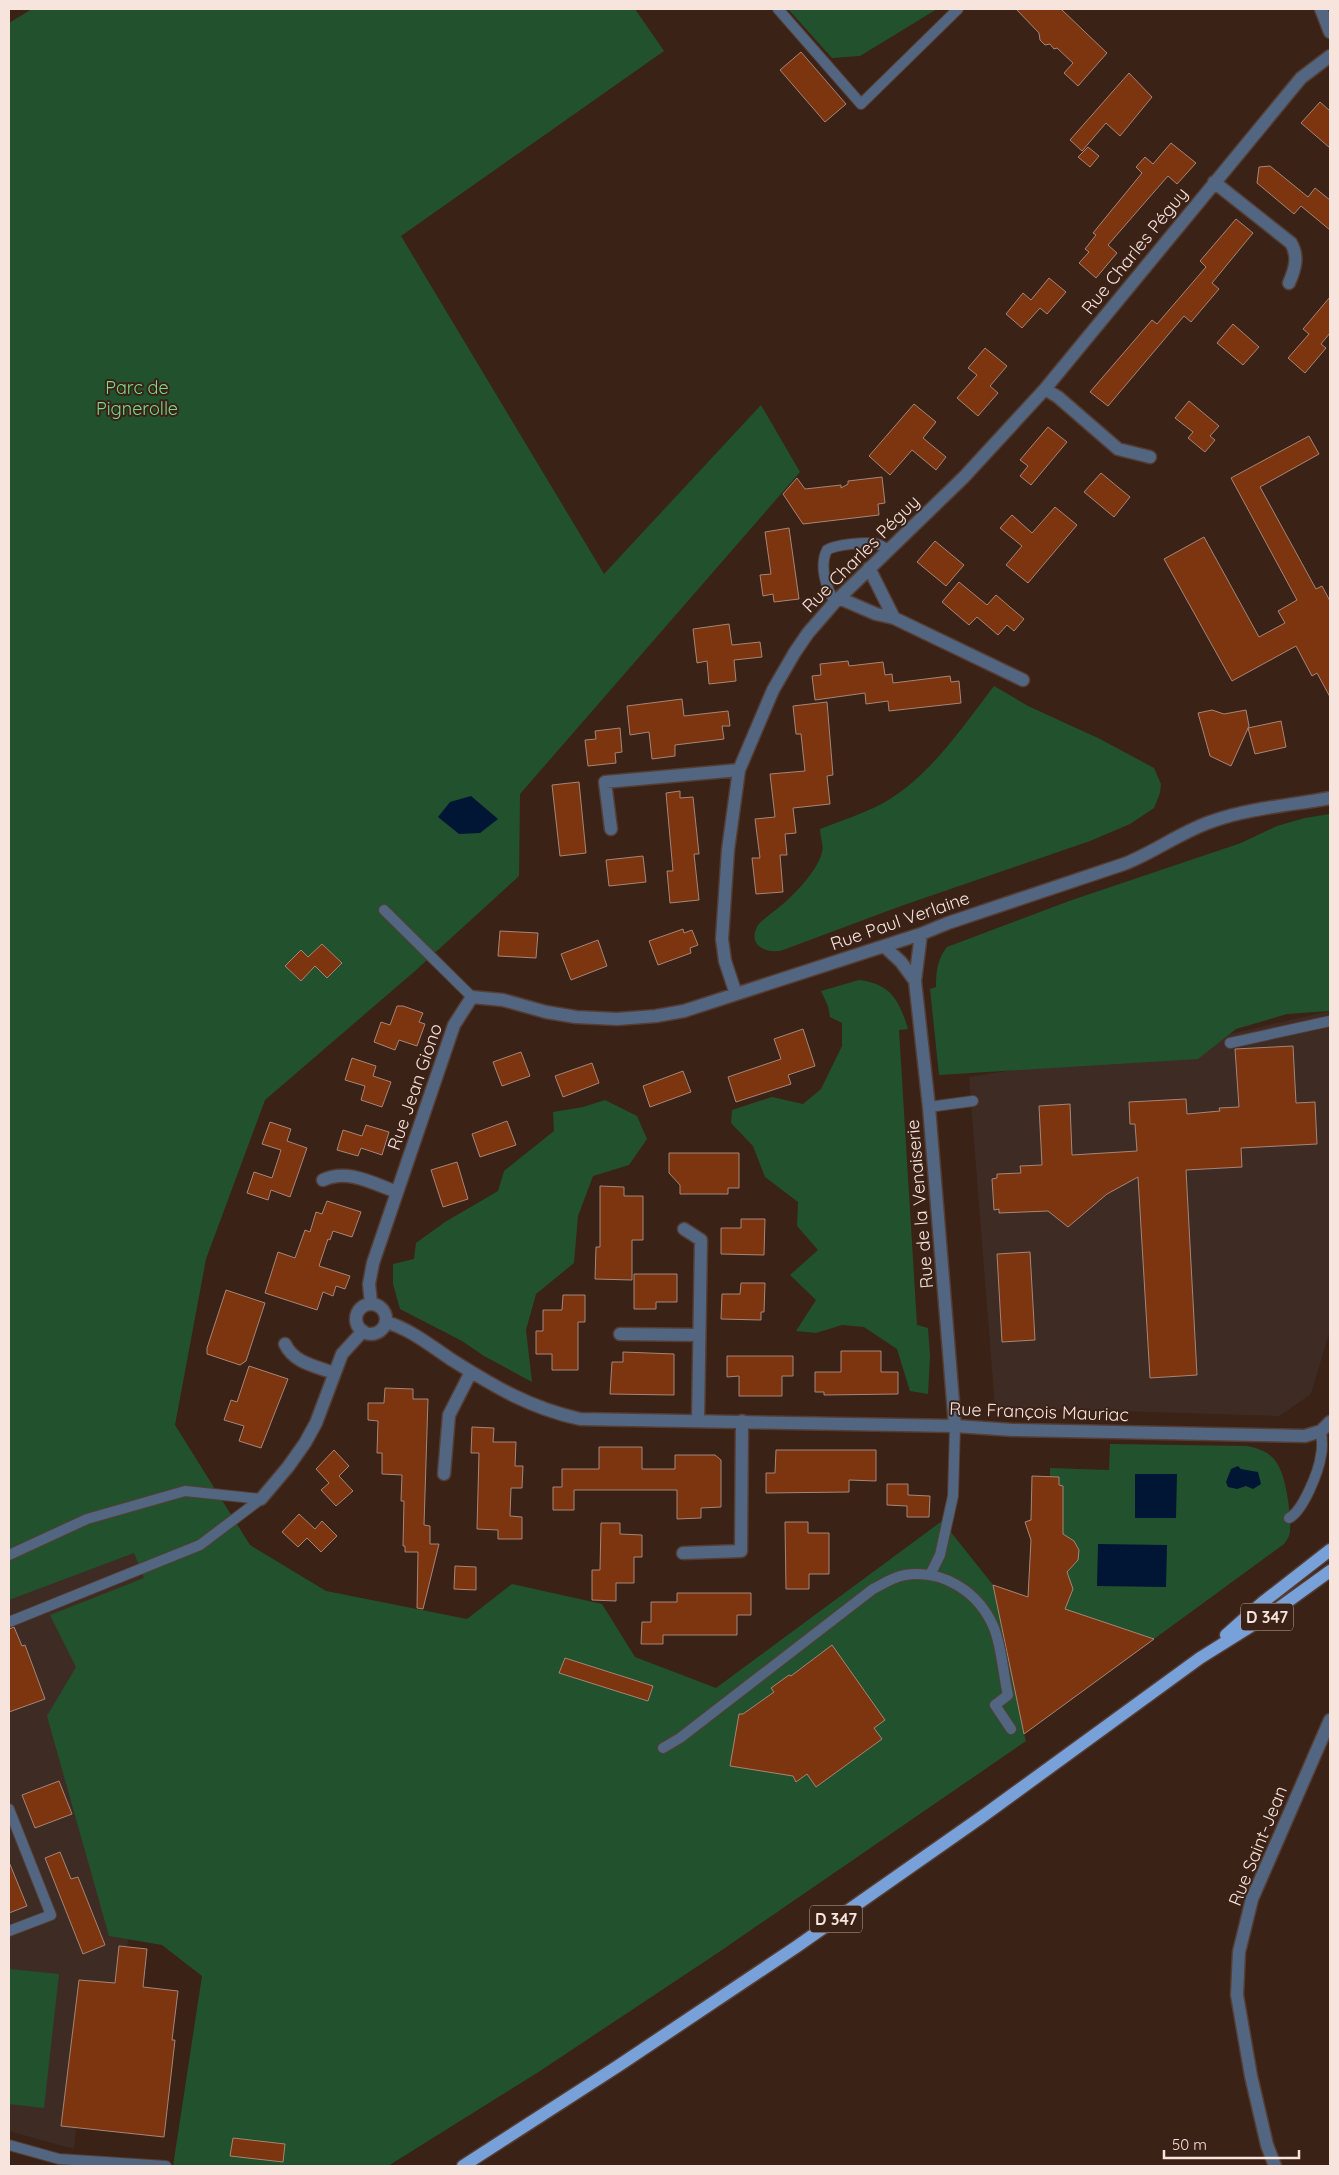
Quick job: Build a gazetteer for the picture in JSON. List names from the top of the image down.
{
  "streets": {
    "main road": ["D 347"],
    "street": [
      "Rue Charles Péguy",
      "Rue Paul Verlaine",
      "Rue Jean Giono",
      "Rue de la Venaiserie",
      "Rue François Mauriac",
      "Rue Saint-Jean"
    ]
  },
  "crossings": [
    ["Rue Charles Péguy", "Rue Paul Verlaine"],
    ["Rue Paul Verlaine", "Rue Jean Giono"],
    ["Rue Paul Verlaine", "Rue de la Venaiserie"],
    ["Rue Jean Giono", "Rue François Mauriac"],
    ["Rue de la Venaiserie", "Rue François Mauriac"]
  ],
  "parks": ["Parc de Pignerolle"],
  "scale_bar": "50 m"
}
